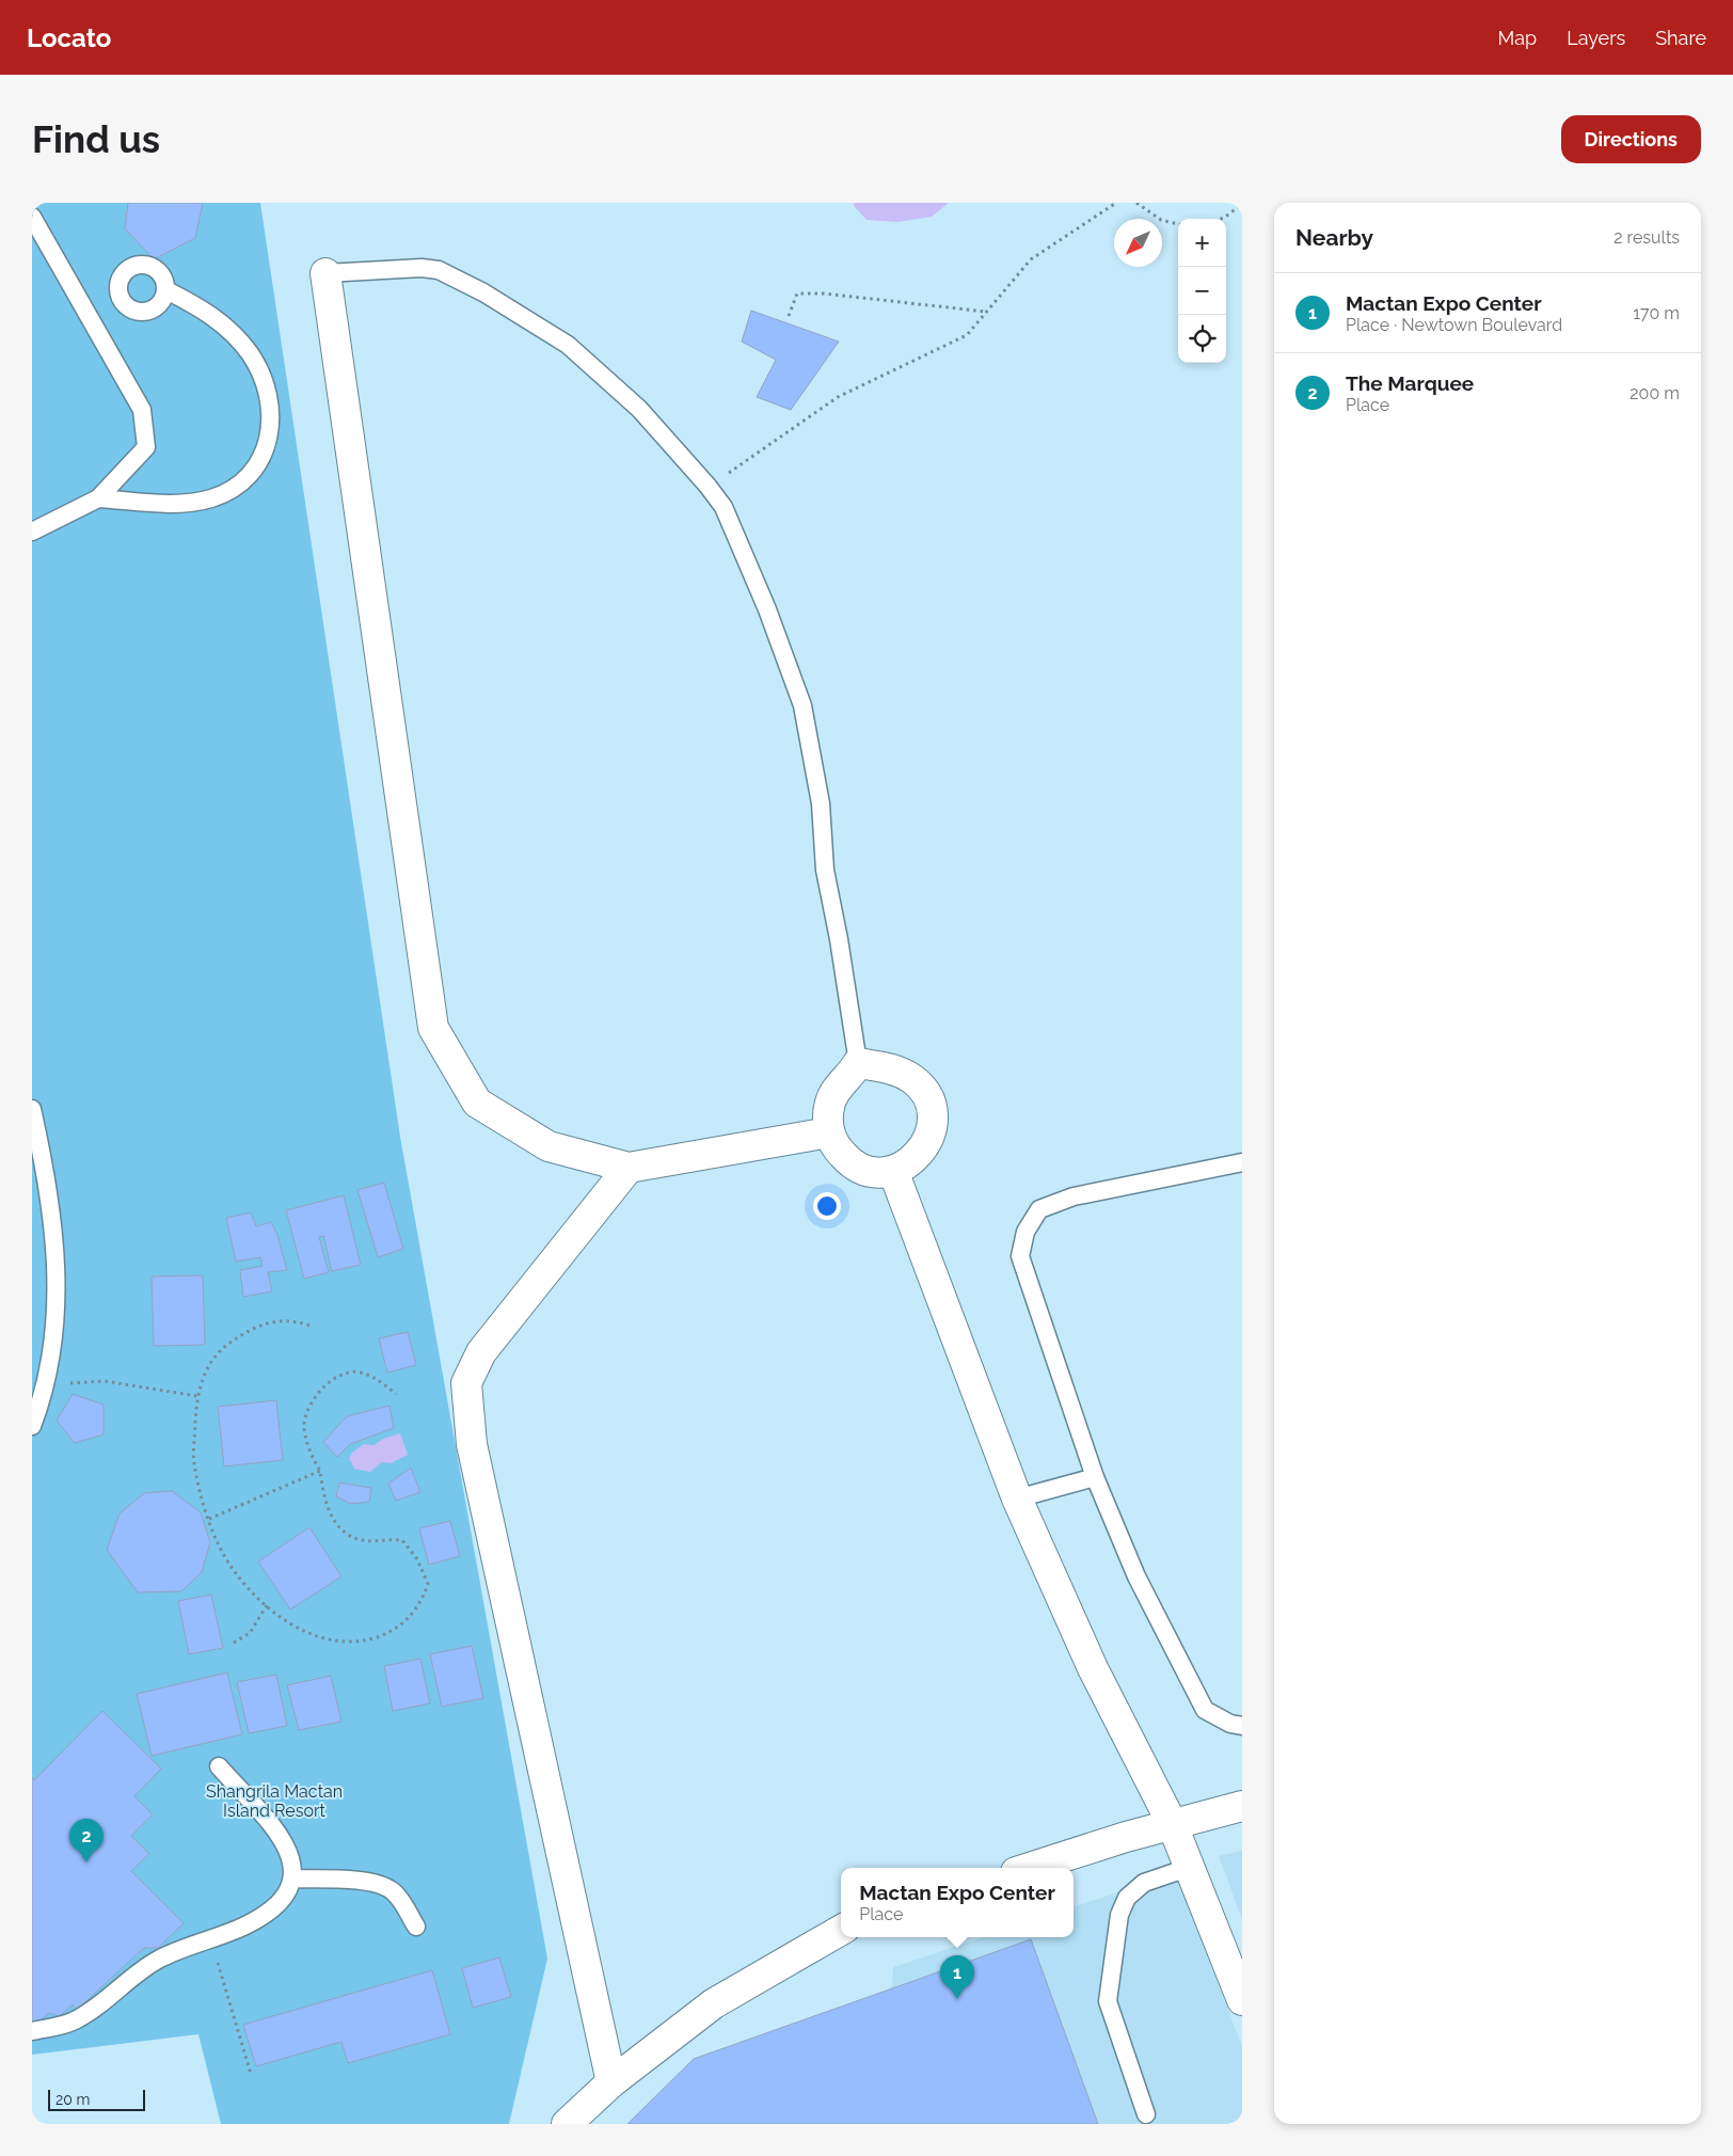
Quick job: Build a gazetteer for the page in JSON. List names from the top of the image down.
{
  "parks": ["Shangrila Mactan Island Resort"],
  "scale_bar": "20 m",
  "north": "bottom left",
  "page": {
    "header": "Locato",
    "nav": ["Map", "Layers", "Share"],
    "buttons": "Directions",
    "title": "Find us",
    "heading": ["Nearby", "2 results"],
    "map_buttons": ["+", "−"],
    "list": [
      {
        "mark": "1",
        "name": "Mactan Expo Center",
        "note": "Place · Newtown Boulevard",
        "value": "170 m"
      },
      {
        "mark": "2",
        "name": "The Marquee",
        "note": "Place",
        "value": "200 m"
      }
    ],
    "pins": ["2", "1"],
    "popup": ["Mactan Expo Center", "Place"],
    "scale": "20 m"
  }
}
